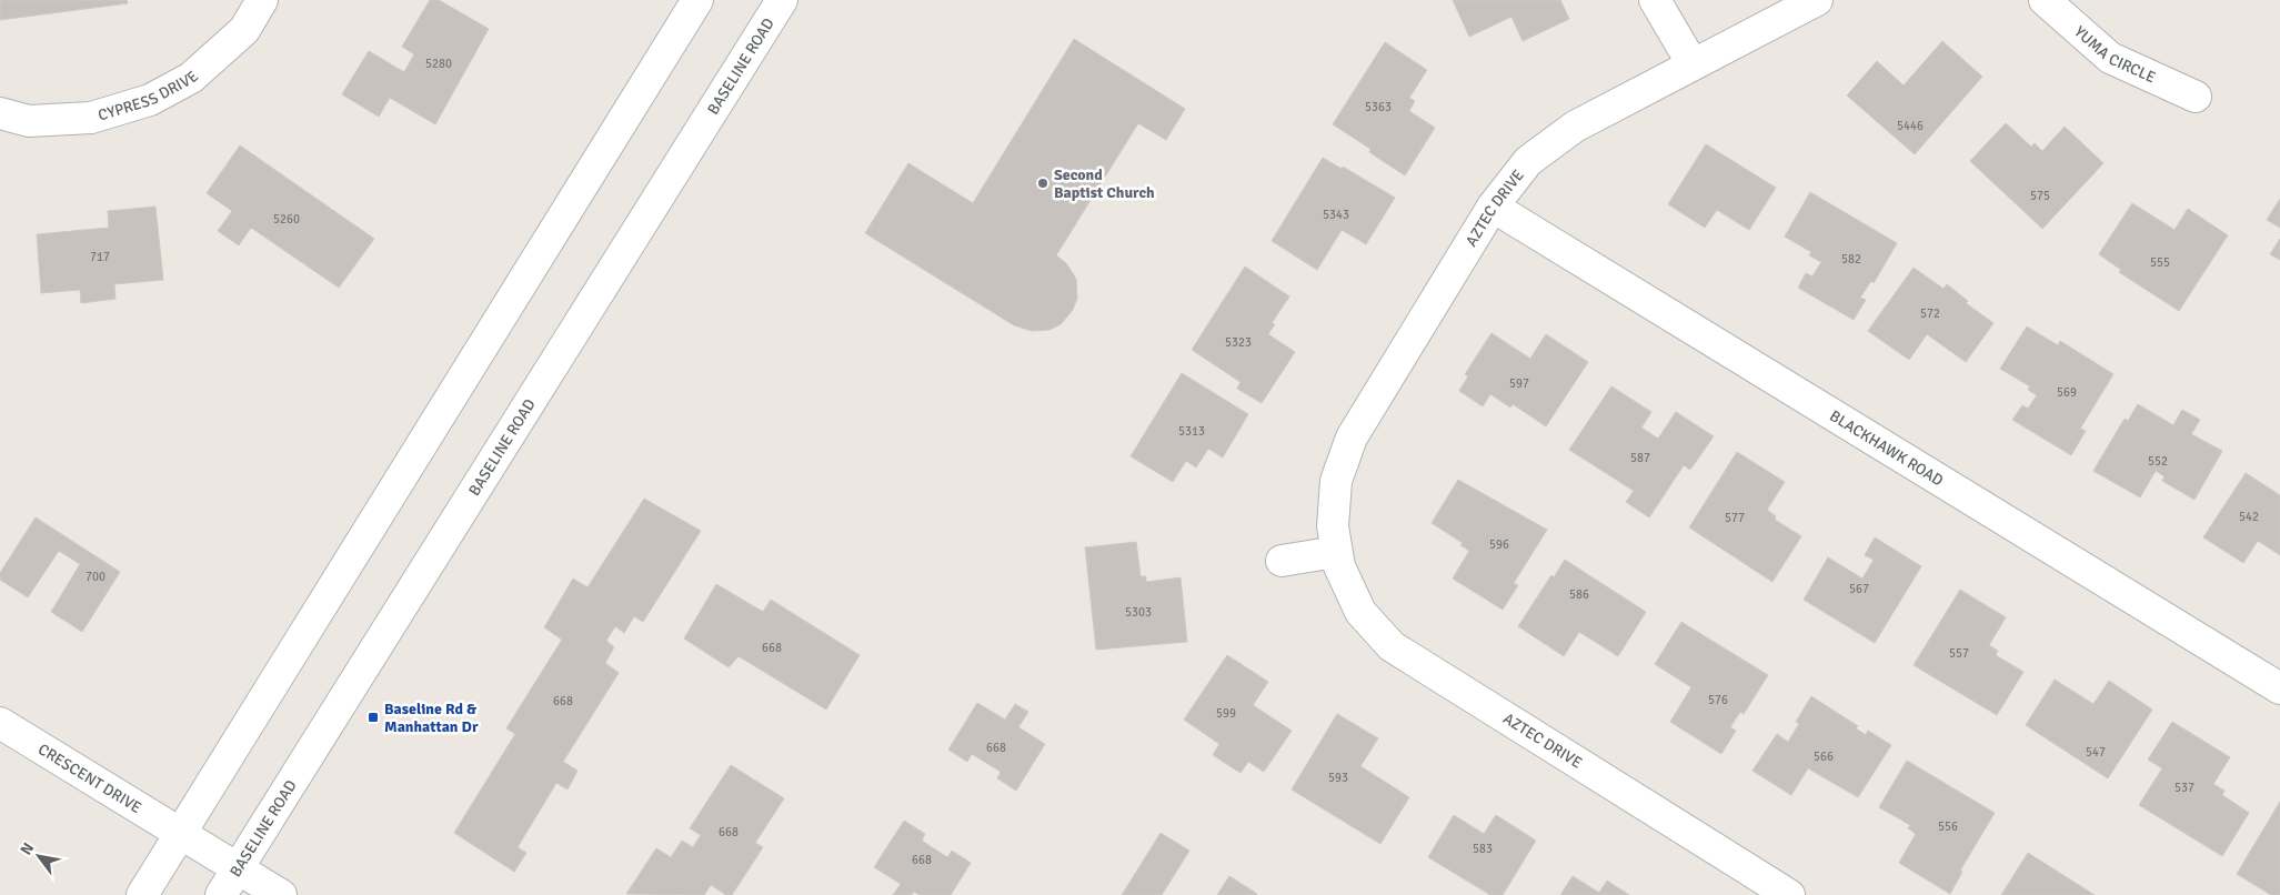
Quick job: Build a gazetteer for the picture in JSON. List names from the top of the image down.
{
  "streets": {
    "street": [
      "YUMA CIRCLE",
      "BASELINE ROAD",
      "CYPRESS DRIVE",
      "AZTEC DRIVE",
      "BLACKHAWK ROAD",
      "CRESCENT DRIVE"
    ]
  },
  "crossings": [
    ["BASELINE ROAD", "CRESCENT DRIVE"],
    ["AZTEC DRIVE", "BLACKHAWK ROAD"]
  ],
  "places": {
    "other": ["Second Baptist Church"],
    "transit": ["Baseline Rd & Manhattan Dr"]
  },
  "house_numbers": [
    "5280",
    "5363",
    "5446",
    "575",
    "5343",
    "5260",
    "717",
    "582",
    "555",
    "572",
    "5323",
    "597",
    "569",
    "5313",
    "587",
    "552",
    "542",
    "577",
    "596",
    "700",
    "567",
    "586",
    "5303",
    "668",
    "557",
    "576",
    "668",
    "599",
    "668",
    "547",
    "566",
    "593",
    "537",
    "556",
    "668",
    "583",
    "668"
  ],
  "north": "top left"
}
